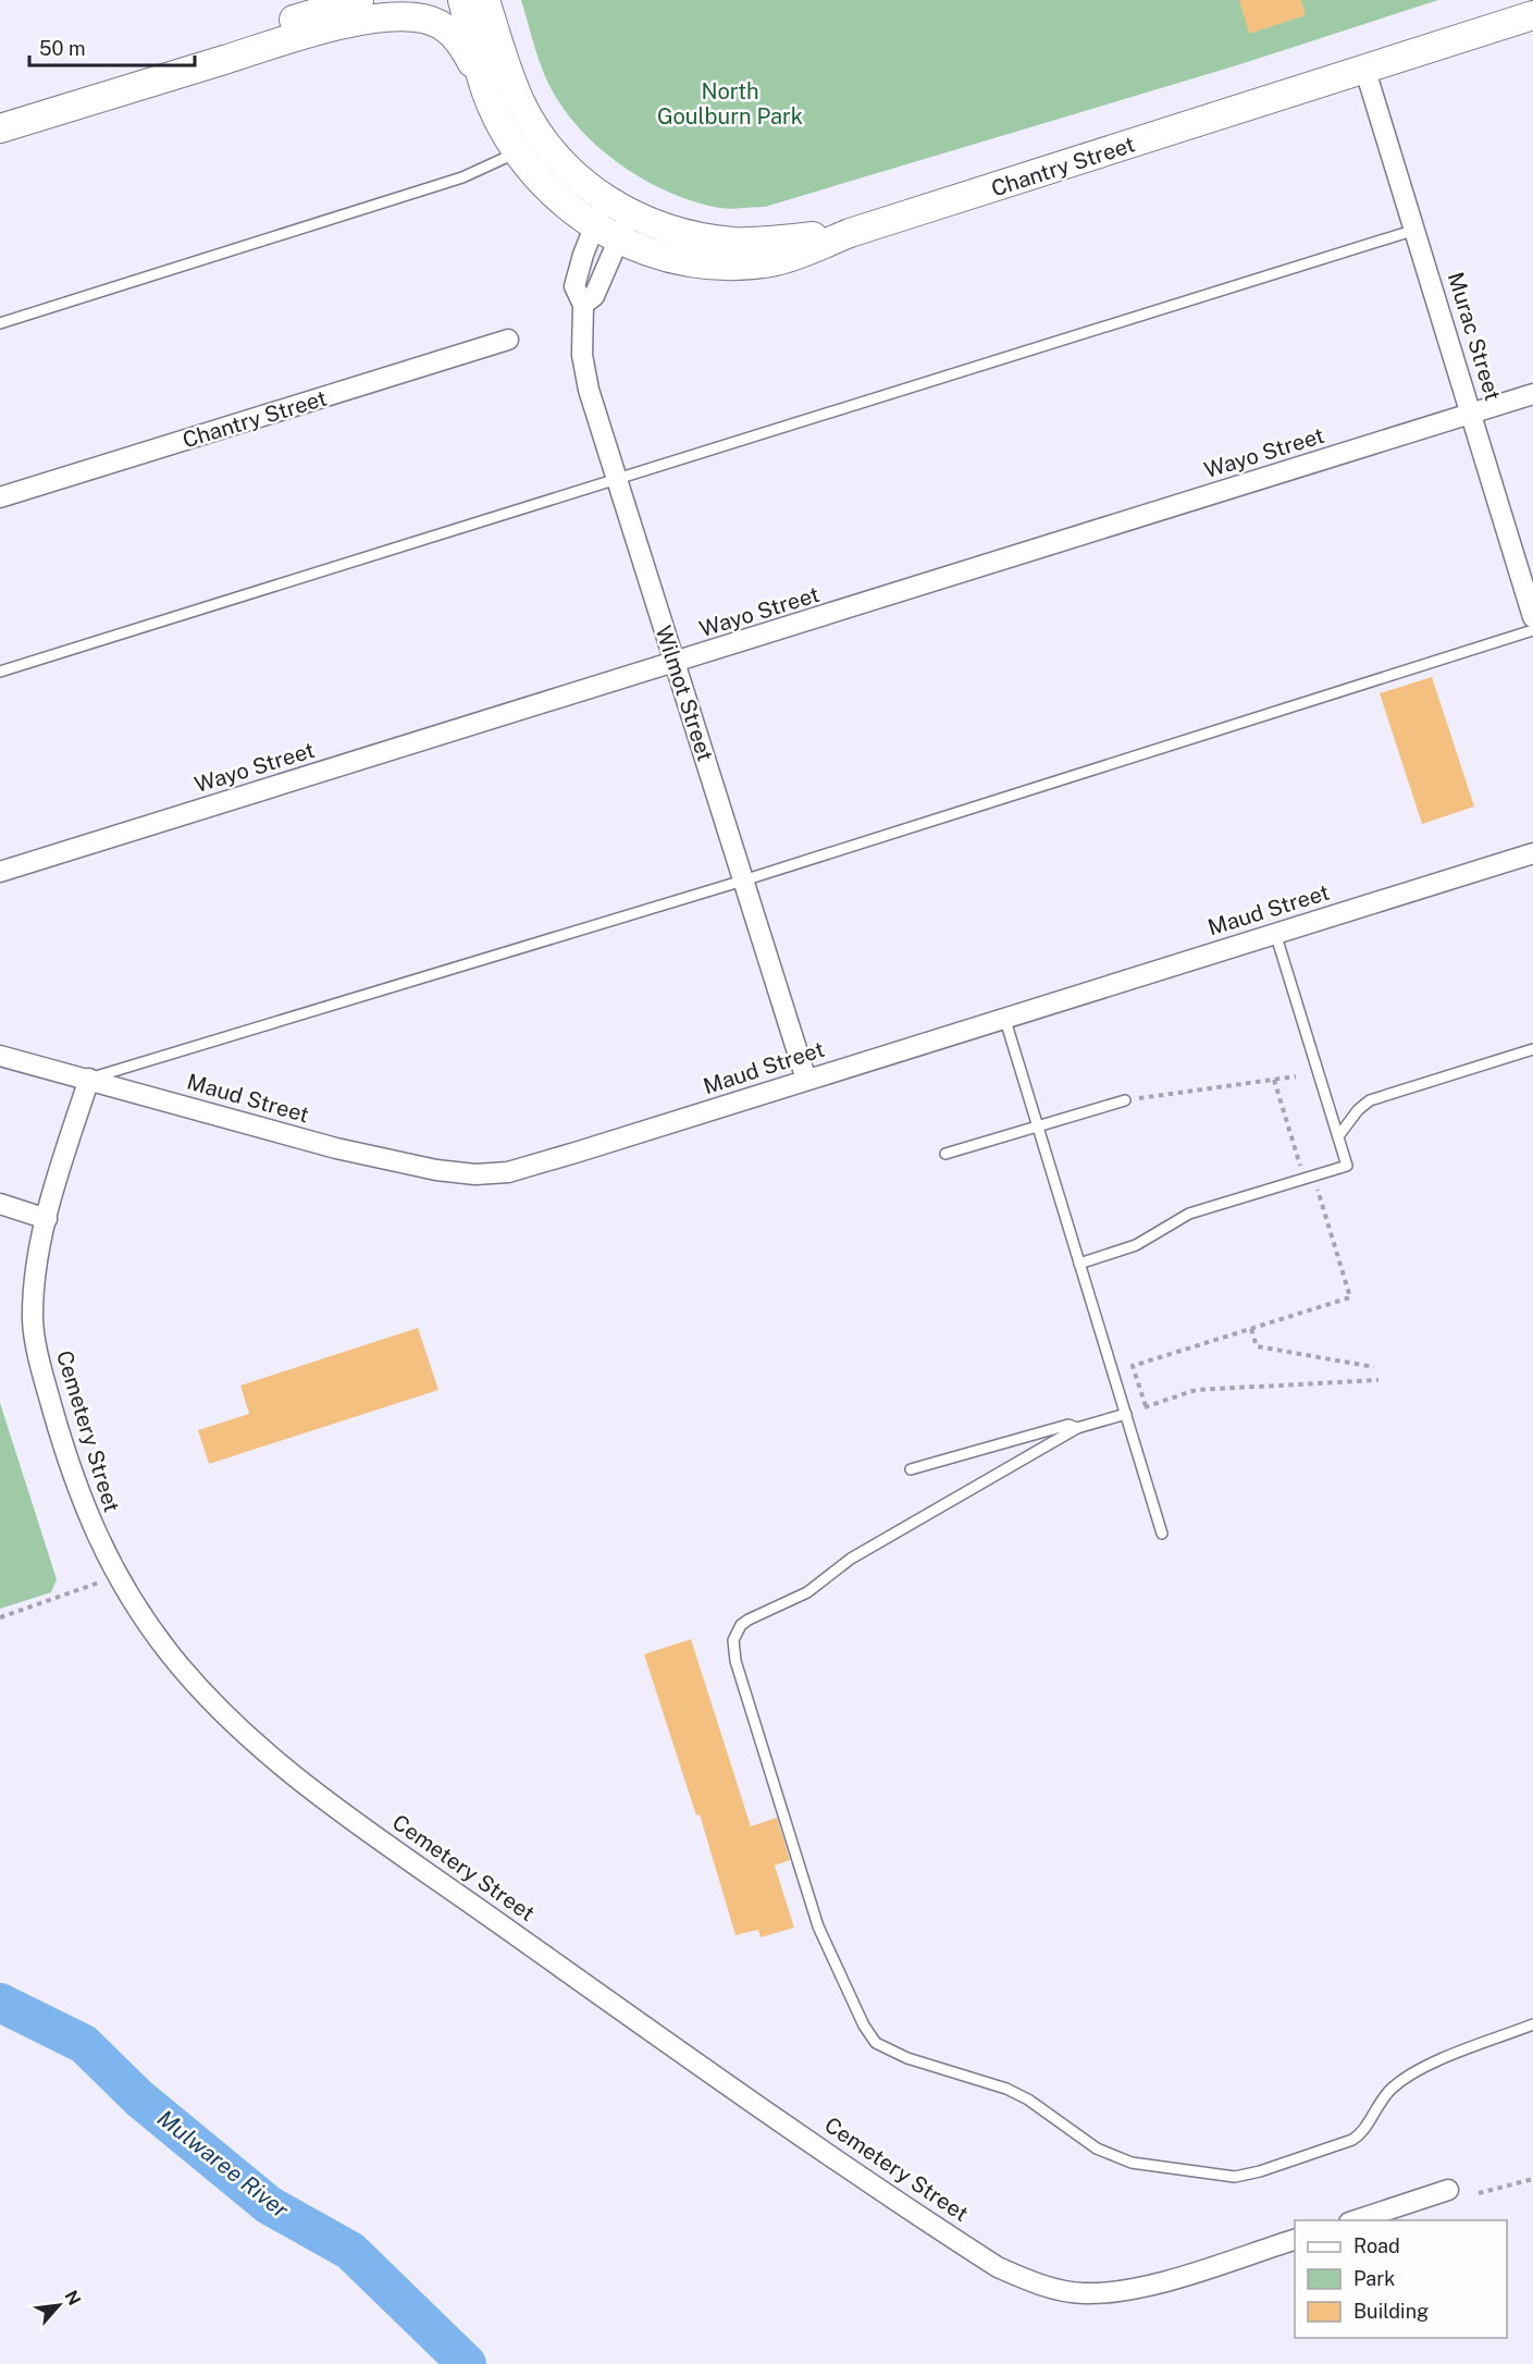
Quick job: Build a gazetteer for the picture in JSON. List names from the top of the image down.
{
  "streets": {
    "main road": ["Chantry Street"],
    "street": [
      "Murac Street",
      "Wayo Street",
      "Wilmot Street",
      "Maud Street",
      "Cemetery Street"
    ]
  },
  "crossings": [
    ["Chantry Street", "Murac Street"],
    ["Chantry Street", "Wilmot Street"],
    ["Murac Street", "Wayo Street"],
    ["Wayo Street", "Wilmot Street"],
    ["Wilmot Street", "Maud Street"],
    ["Maud Street", "Cemetery Street"]
  ],
  "water": ["Mulwaree River"],
  "parks": ["North Goulburn Park"],
  "legend": ["Road", "Park", "Building"],
  "scale_bar": "50 m",
  "north": "top right"
}
